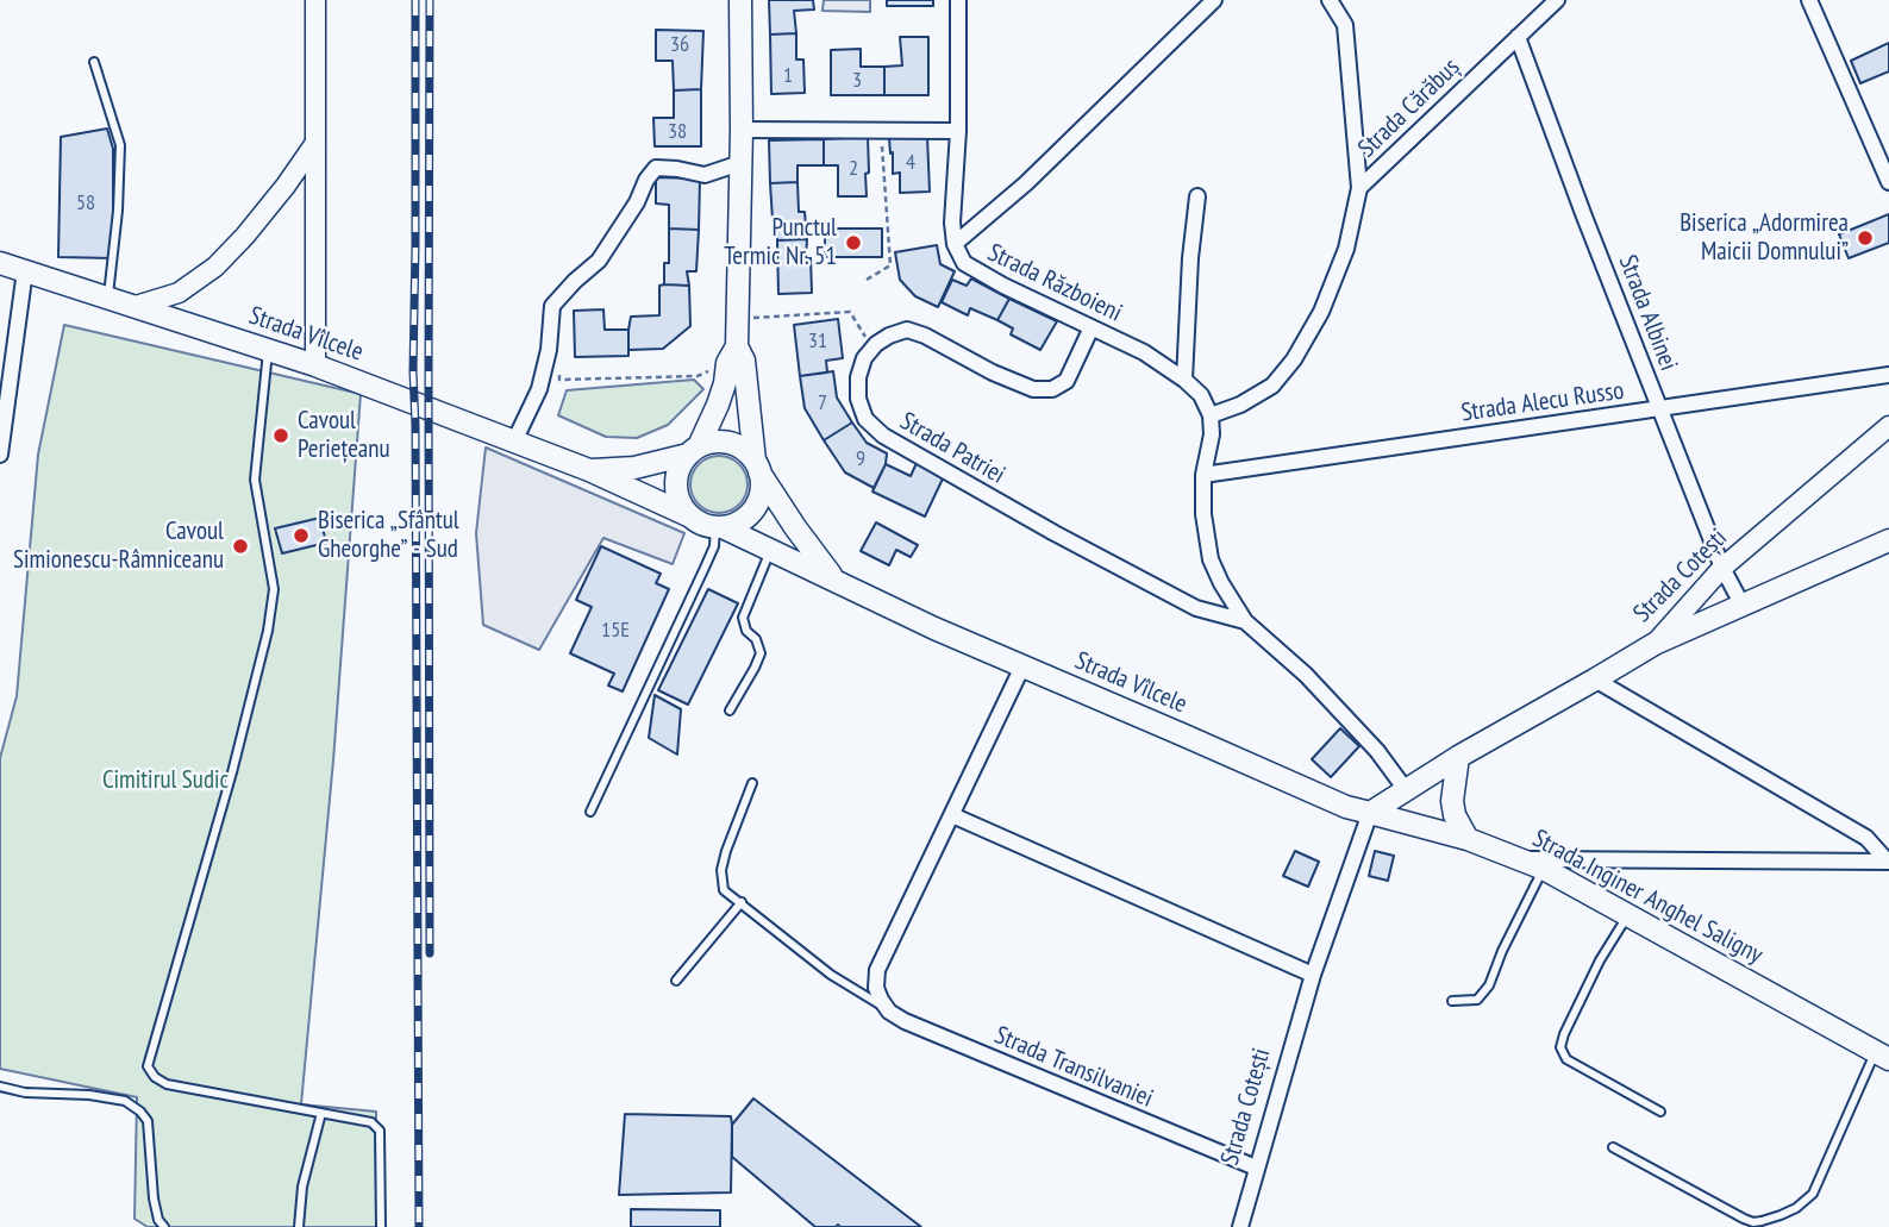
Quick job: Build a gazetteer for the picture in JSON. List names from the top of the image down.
{
  "streets": {
    "main road": ["Strada Vîlcele", "Strada Cotești", "Strada Inginer Anghel Saligny"],
    "street": [
      "Strada Cărăbuș",
      "Strada Războieni",
      "Strada Albinei",
      "Strada Alecu Russo",
      "Strada Patriei",
      "Strada Transilvaniei"
    ]
  },
  "crossings": [
    ["Strada Cărăbuș", "Strada Albinei"],
    ["Strada Albinei", "Strada Alecu Russo"],
    ["Strada Albinei", "Strada Cotești"],
    ["Strada Vîlcele", "Strada Cotești"],
    ["Strada Vîlcele", "Strada Inginer Anghel Saligny"],
    ["Strada Cotești", "Strada Inginer Anghel Saligny"],
    ["Strada Cotești", "Strada Transilvaniei"]
  ],
  "parks": ["Cimitirul Sudic"],
  "places": [
    "Biserica „Adormirea Maicii Domnului”",
    "Punctul Termic Nr. 51",
    "Cavoul Periețeanu",
    "Biserica „Sfântul Gheorghe” - Sud",
    "Cavoul Simionescu-Râmniceanu"
  ],
  "house_numbers": [
    "36",
    "1",
    "3",
    "38",
    "4",
    "2",
    "58",
    "31",
    "7",
    "9",
    "15E"
  ]
}
